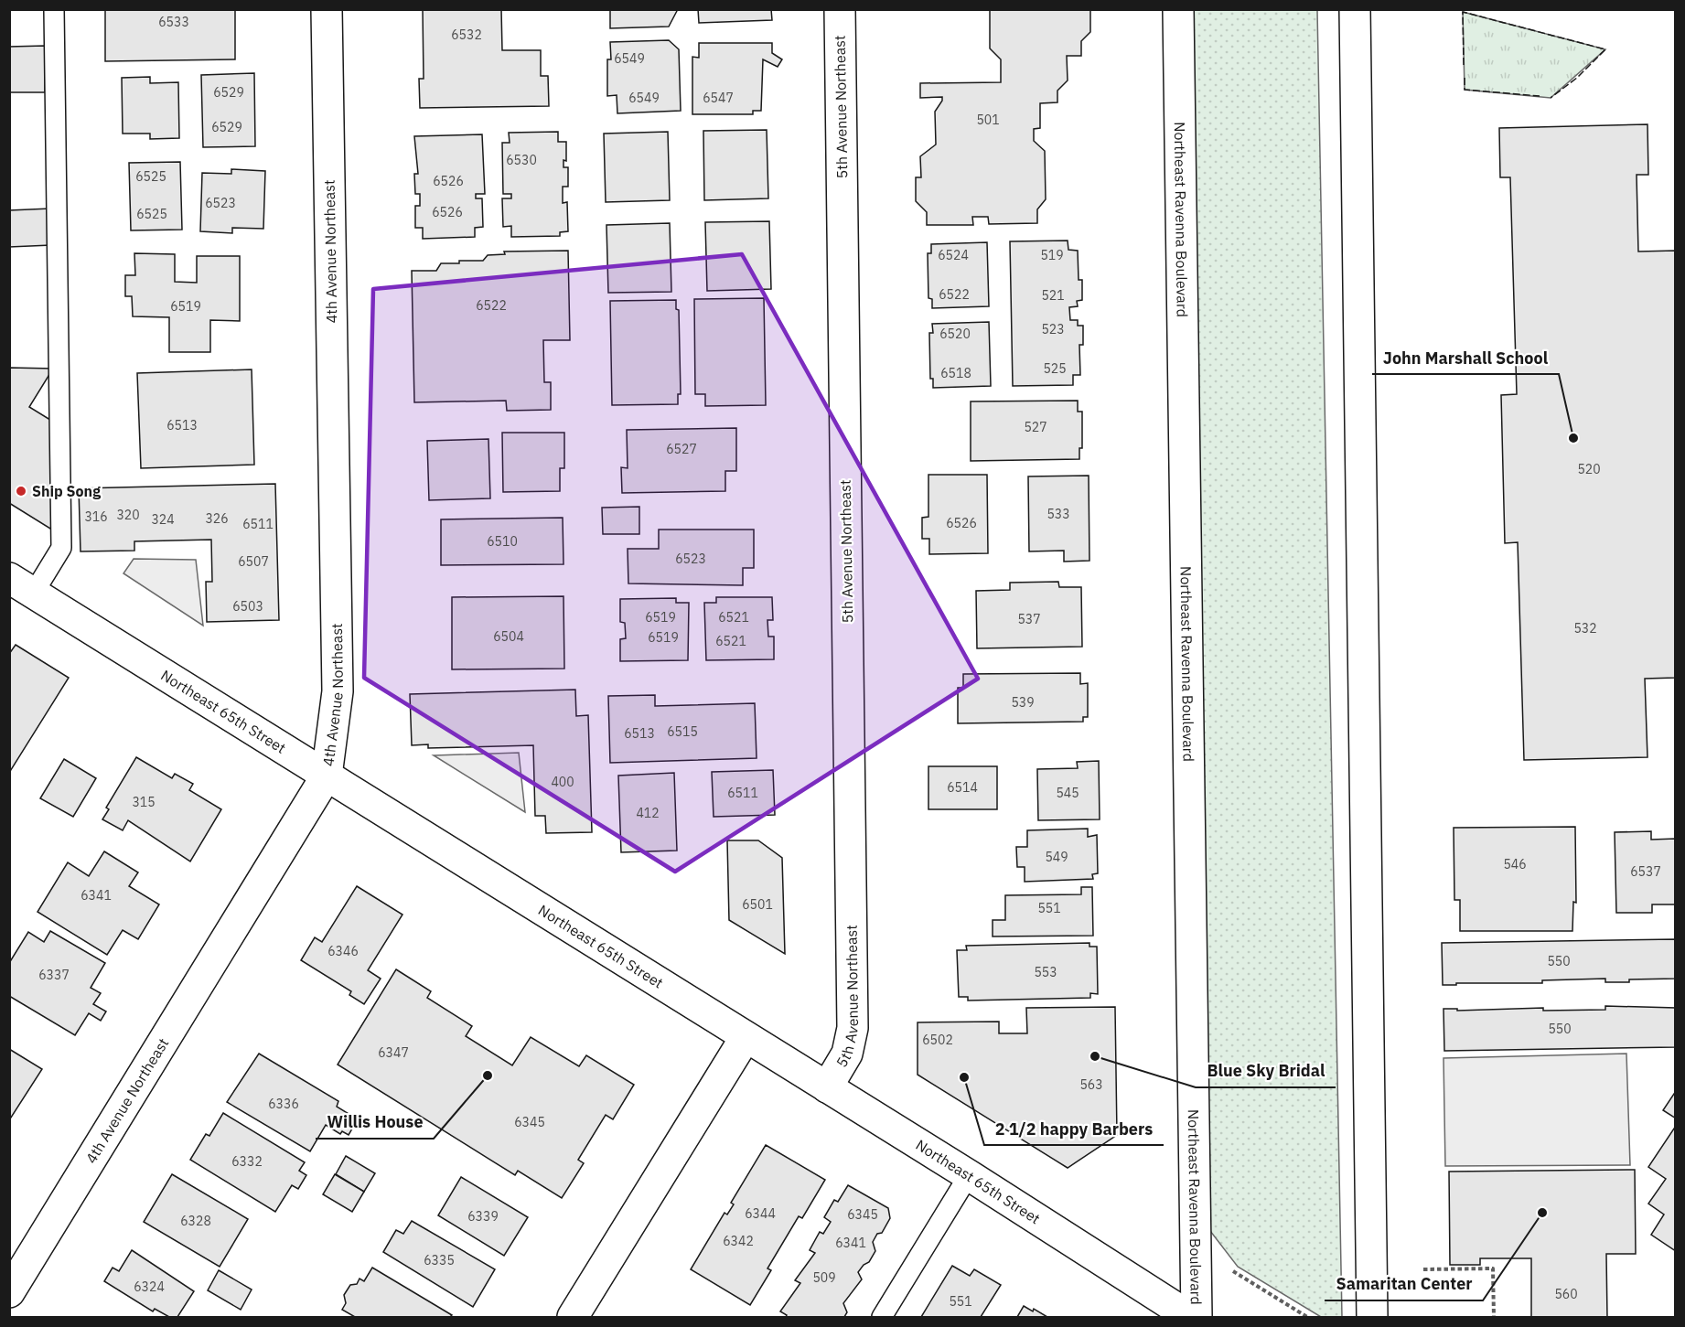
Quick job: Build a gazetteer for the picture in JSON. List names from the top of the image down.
{
  "streets": {
    "main road": [
      "5th Avenue Northeast",
      "Northeast Ravenna Boulevard",
      "4th Avenue Northeast",
      "Northeast 65th Street"
    ]
  },
  "crossings": [
    ["5th Avenue Northeast", "Northeast 65th Street"],
    ["4th Avenue Northeast", "Northeast 65th Street"]
  ],
  "places": [
    "John Marshall School",
    "Ship Song",
    "Blue Sky Bridal",
    "Willis House",
    "2 1/2 happy Barbers",
    "Samaritan Center"
  ],
  "house_numbers": [
    "6533",
    "6532",
    "6549",
    "6529",
    "6549",
    "6547",
    "501",
    "6529",
    "6530",
    "6525",
    "6526",
    "6523",
    "6526",
    "6525",
    "6524",
    "519",
    "6522",
    "521",
    "6522",
    "6519",
    "523",
    "6520",
    "525",
    "6518",
    "6513",
    "527",
    "6527",
    "520",
    "533",
    "320",
    "316",
    "326",
    "324",
    "6526",
    "6511",
    "6510",
    "6523",
    "6507",
    "6503",
    "6519",
    "6521",
    "537",
    "532",
    "6504",
    "6519",
    "6521",
    "539",
    "6515",
    "6513",
    "400",
    "6514",
    "6511",
    "545",
    "315",
    "412",
    "549",
    "546",
    "6537",
    "6341",
    "6501",
    "551",
    "6346",
    "550",
    "553",
    "6337",
    "550",
    "6502",
    "6347",
    "563",
    "6336",
    "6345",
    "6332",
    "6344",
    "6345",
    "6339",
    "6328",
    "6342",
    "6341",
    "6335",
    "509",
    "6324",
    "560",
    "551"
  ]
}
